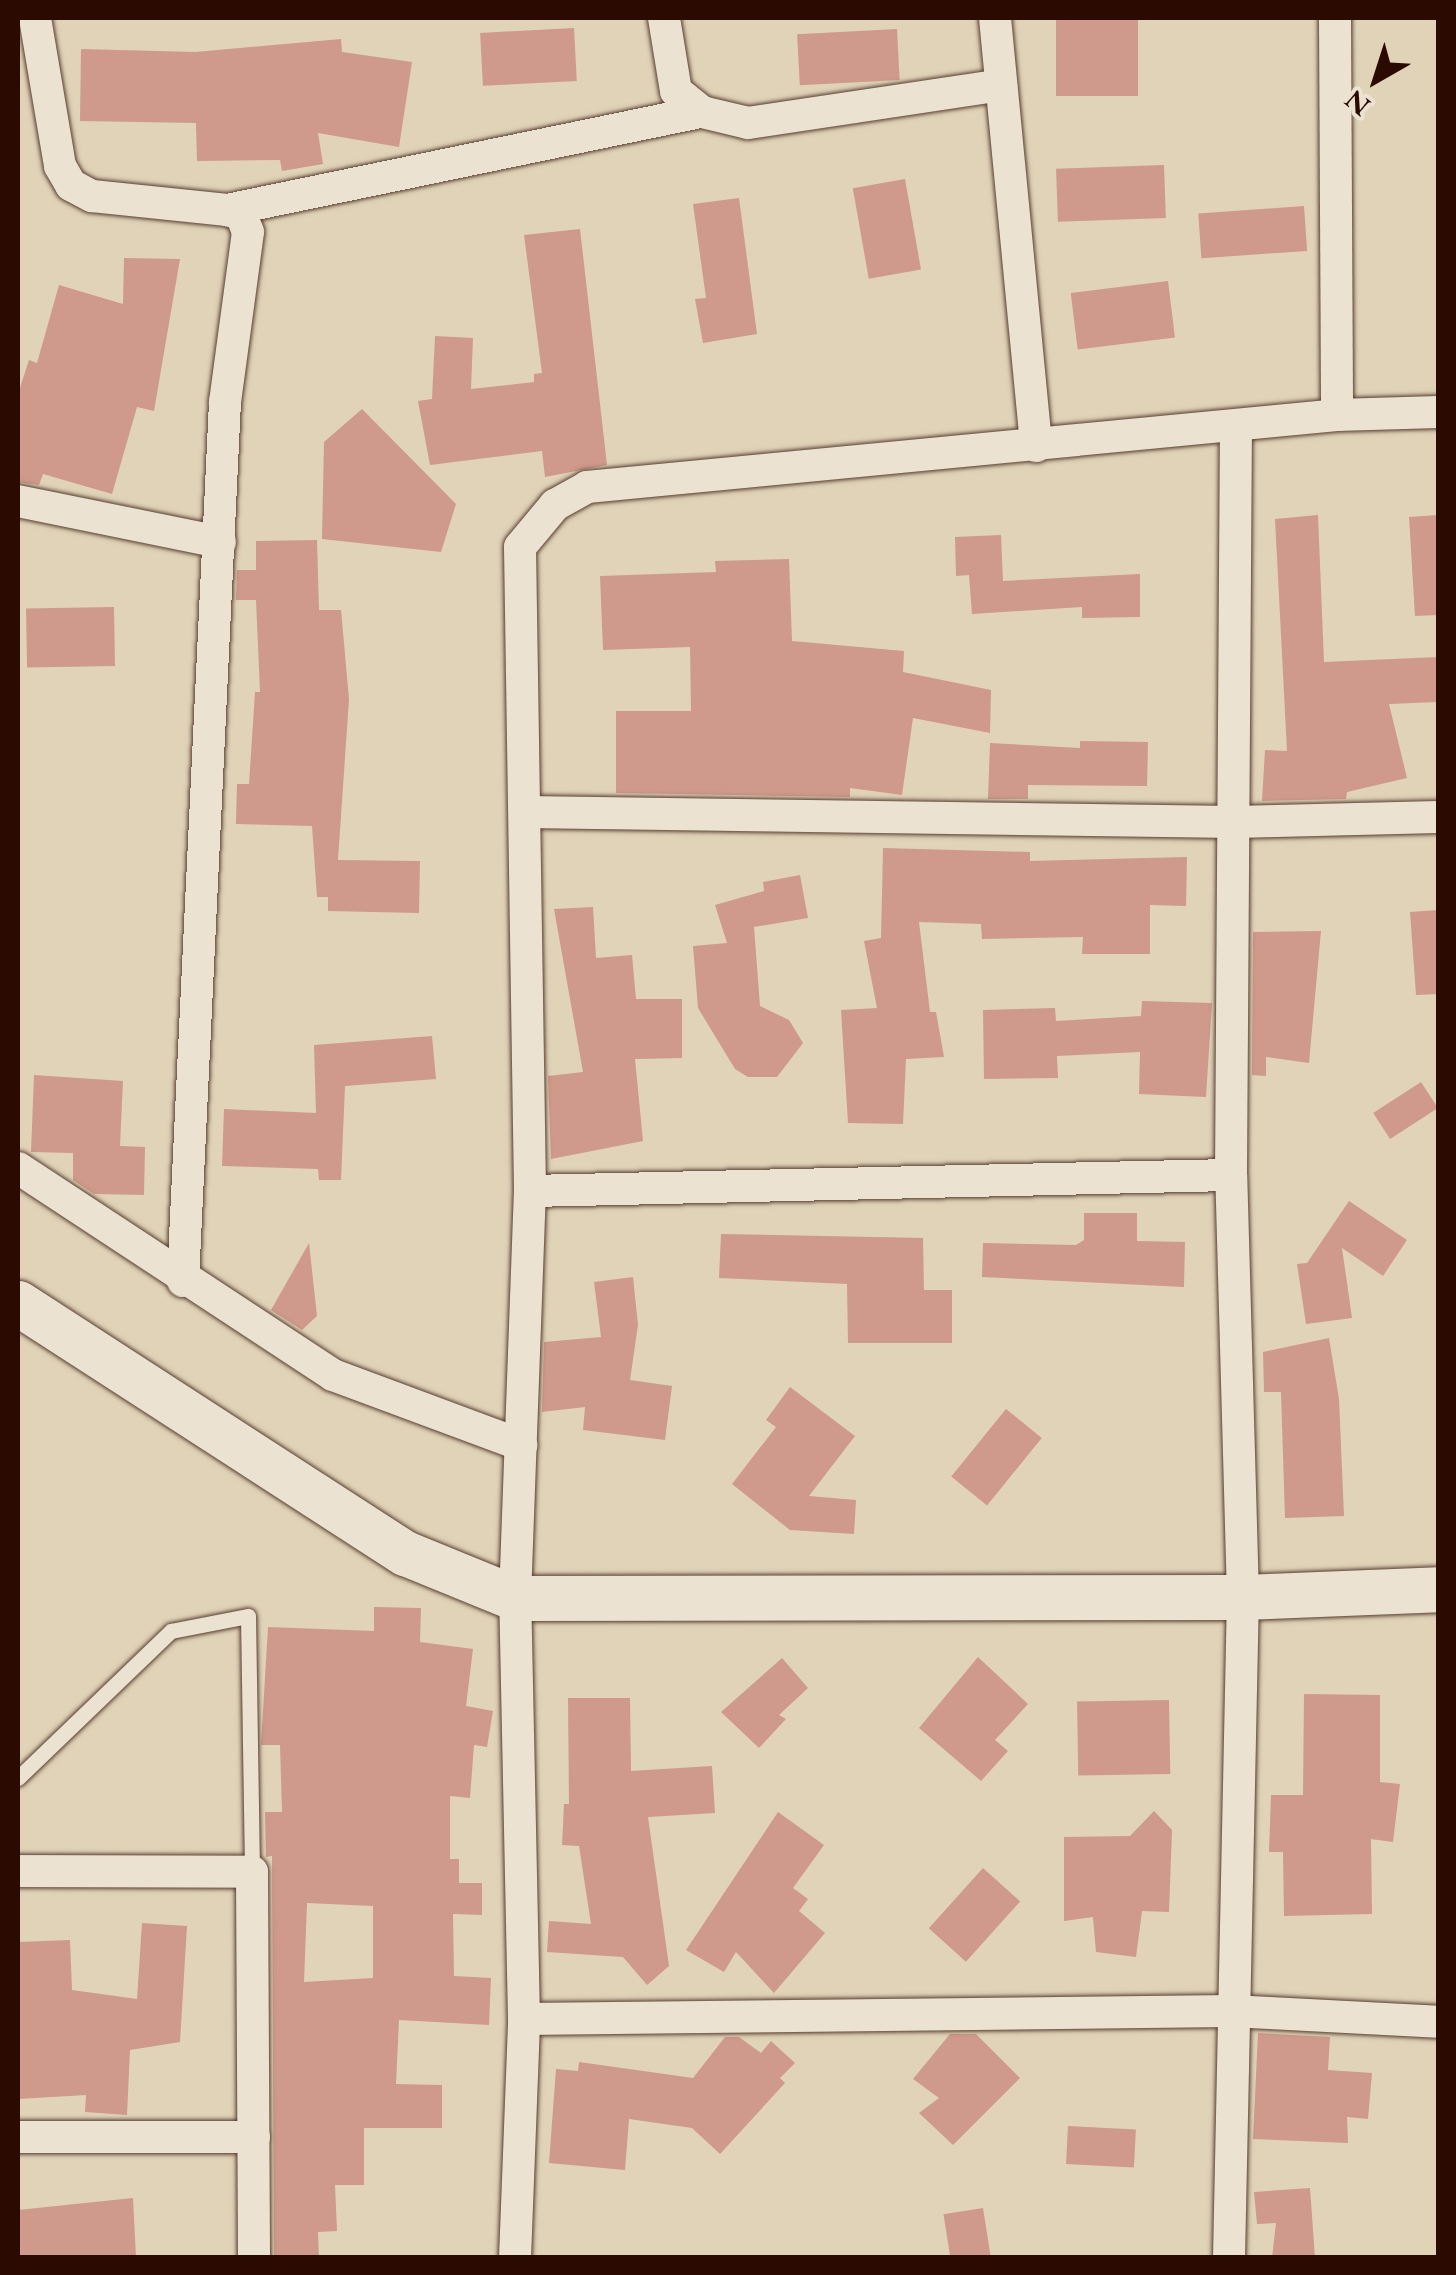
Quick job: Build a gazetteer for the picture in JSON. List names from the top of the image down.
{
  "north": "bottom left"
}
